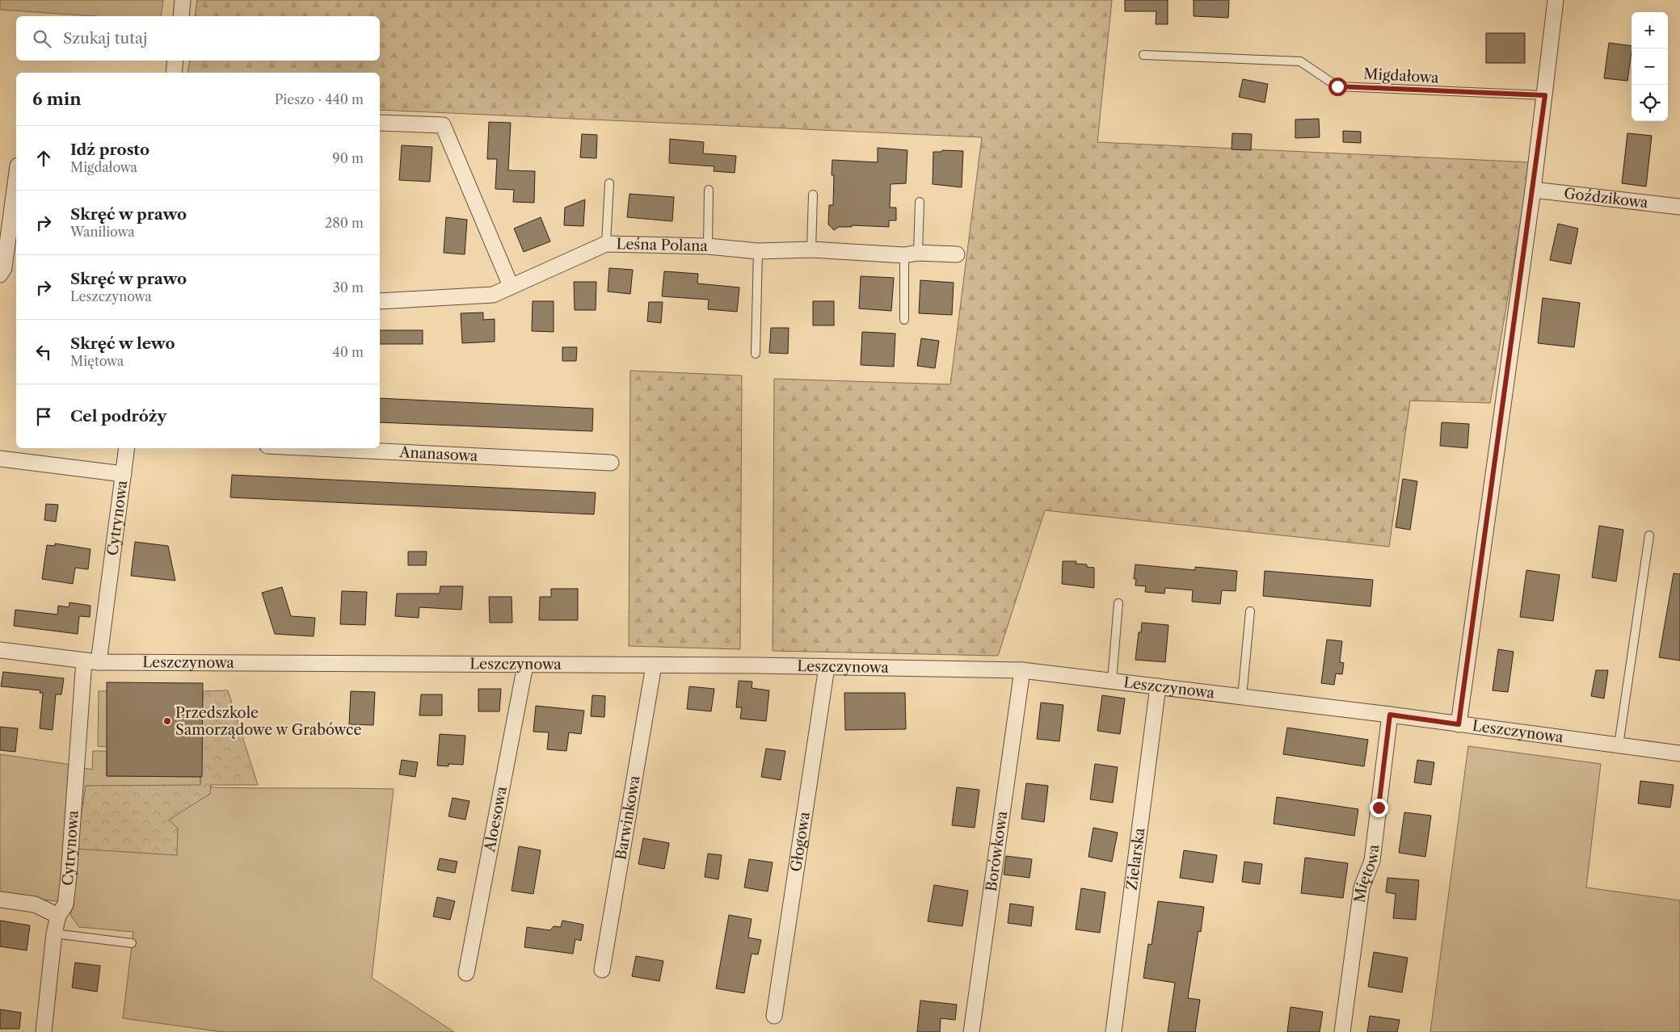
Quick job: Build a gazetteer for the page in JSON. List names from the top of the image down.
{
  "streets": {
    "street": [
      "Goździkowa",
      "Leśna Polana",
      "Ananasowa",
      "Cytrynowa",
      "Leszczynowa",
      "Barwinkowa",
      "Aloesowa",
      "Głogowa",
      "Borówkowa",
      "Zielarska",
      "Miętowa"
    ],
    "lane": ["Migdałowa"]
  },
  "crossings": [
    ["Cytrynowa", "Leszczynowa"],
    ["Leszczynowa", "Barwinkowa"],
    ["Leszczynowa", "Aloesowa"],
    ["Leszczynowa", "Głogowa"],
    ["Leszczynowa", "Borówkowa"],
    ["Leszczynowa", "Zielarska"],
    ["Leszczynowa", "Miętowa"]
  ],
  "places": ["Przedszkole Samorządowe w Grabówce"],
  "page": {
    "map_buttons": ["+", "−"],
    "search": "Szukaj tutaj",
    "heading": ["6 min", "Pieszo · 440 m"],
    "list": [
      ["Idź prosto", "Migdałowa", "90 m"],
      ["Skręć w prawo", "Waniliowa", "280 m"],
      ["Skręć w prawo", "Leszczynowa", "30 m"],
      ["Skręć w lewo", "Miętowa", "40 m"],
      "Cel podróży"
    ]
  }
}
